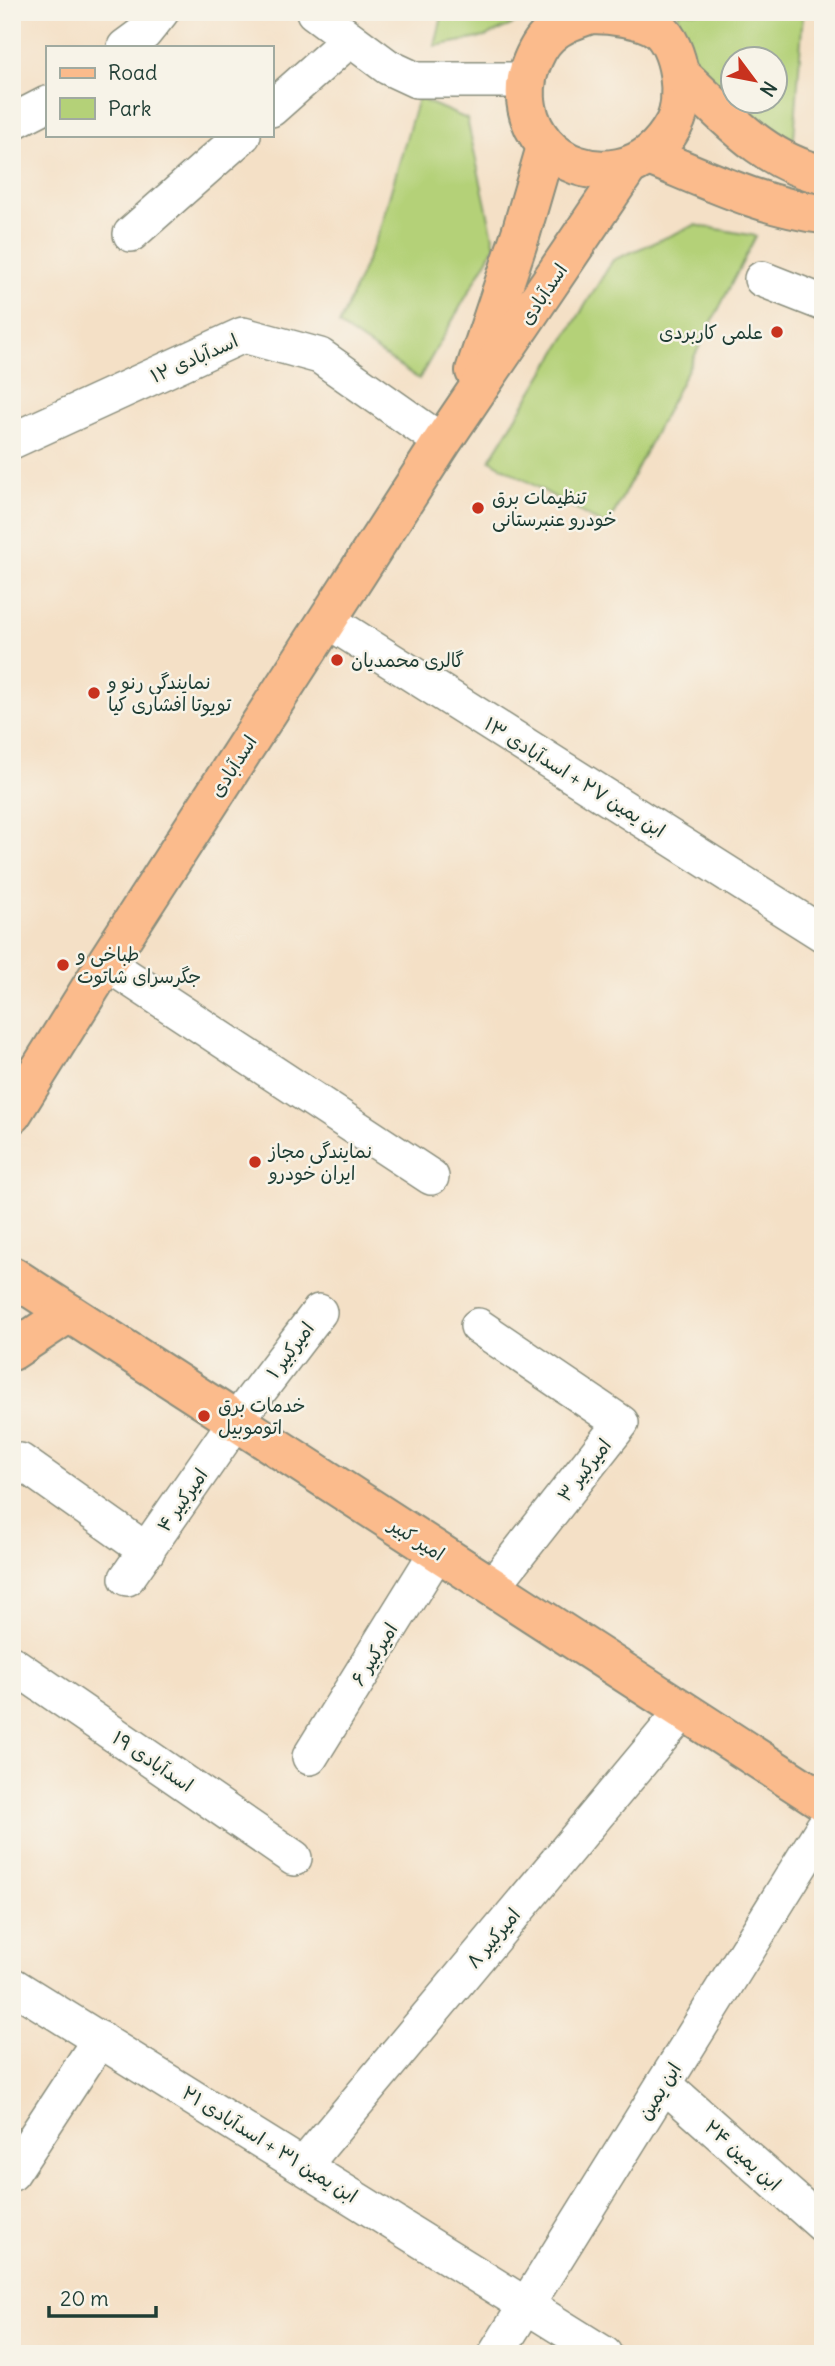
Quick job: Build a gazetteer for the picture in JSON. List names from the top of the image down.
{
  "streets": {
    "main road": ["اسدآبادی", "امیر کبیر"],
    "street": [
      "اسدآبادی ۱۲",
      "ابن یمین ۲۷ + اسدآبادی ۱۳",
      "امیرکبیر ۱",
      "امیرکبیر ۳",
      "امیرکبیر ۴",
      "امیرکبیر ۶",
      "اسدآبادی ۱۹",
      "امیرکبیر ۸",
      "ابن یمین",
      "ابن یمین ۳۱ + اسدآبادی ۲۱",
      "ابن یمین ۲۴"
    ]
  },
  "crossings": [
    ["اسدآبادی", "اسدآبادی ۱۲"],
    ["اسدآبادی", "ابن یمین ۲۷ + اسدآبادی ۱۳"],
    ["امیرکبیر ۱", "امیرکبیر ۴"],
    ["امیرکبیر ۱", "امیر کبیر"],
    ["امیرکبیر ۳", "امیر کبیر"],
    ["امیرکبیر ۴", "امیر کبیر"],
    ["امیر کبیر", "امیرکبیر ۶"],
    ["امیر کبیر", "امیرکبیر ۸"],
    ["امیرکبیر ۸", "ابن یمین ۳۱ + اسدآبادی ۲۱"],
    ["ابن یمین", "ابن یمین ۳۱ + اسدآبادی ۲۱"],
    ["ابن یمین", "ابن یمین ۲۴"]
  ],
  "places": [
    "علمی کاربردی",
    "تنظیمات برق خودرو عنبرستانی",
    "گالری محمدیان",
    "نمایندگی رنو و تویوتا افشاری کیا",
    "طباخی و جگرسرای شاتوت",
    "نمایندگی مجاز ایران خودرو",
    "خدمات برق اتوموبیل"
  ],
  "legend": ["Road", "Park"],
  "scale_bar": "20 m",
  "north": "bottom right"
}
